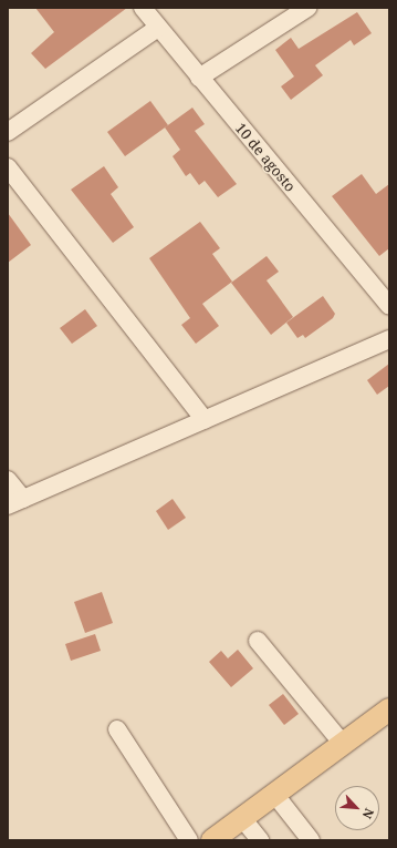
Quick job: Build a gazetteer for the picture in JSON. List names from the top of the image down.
{
  "streets": {
    "street": ["10 de agosto"]
  },
  "north": "bottom right"
}
